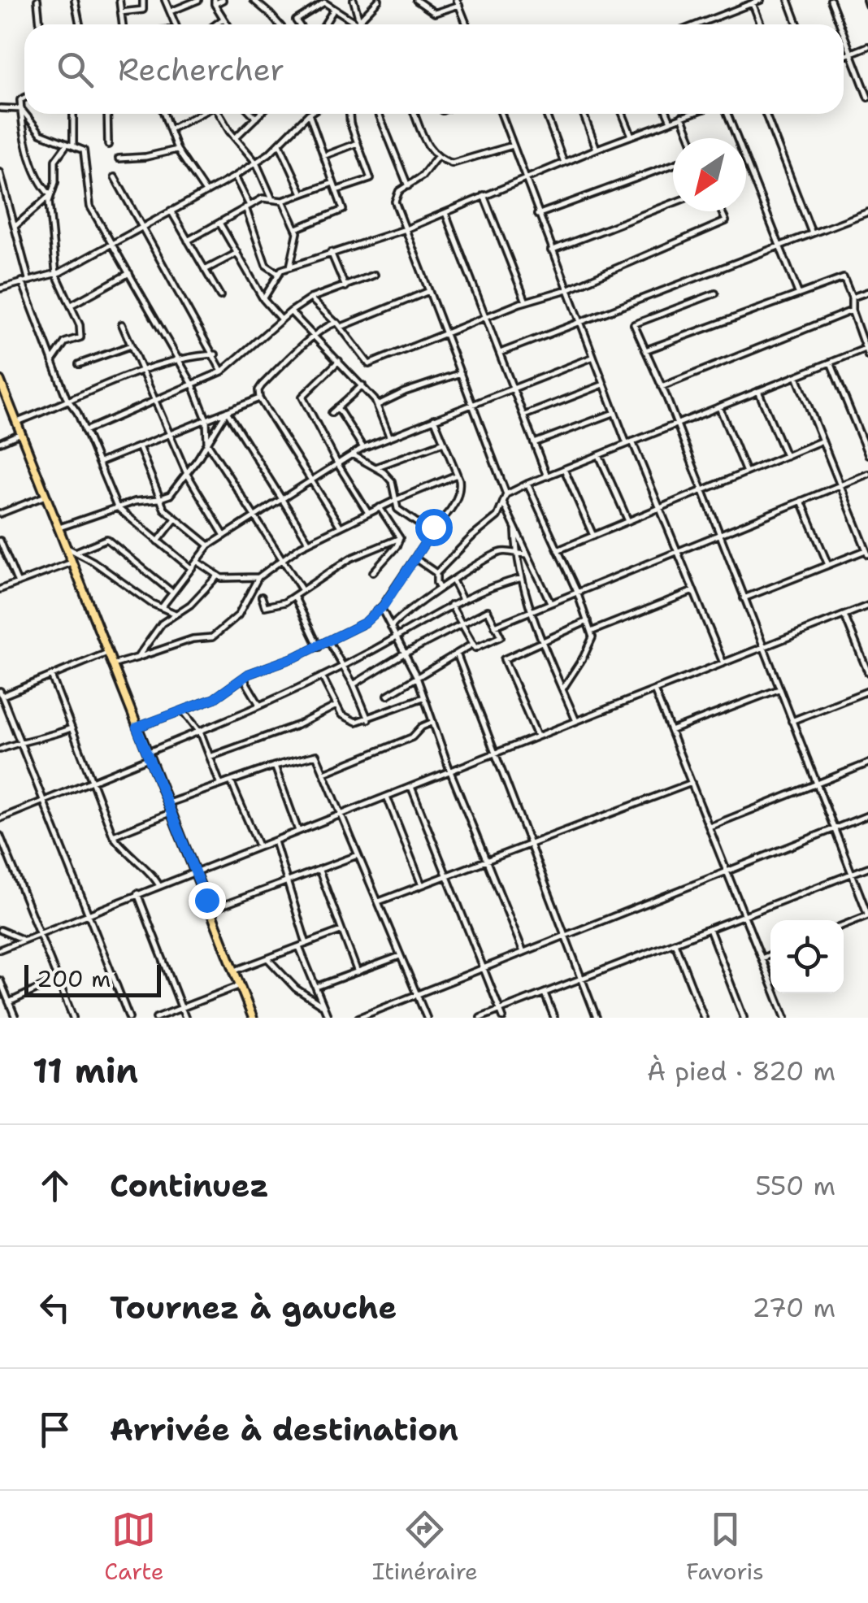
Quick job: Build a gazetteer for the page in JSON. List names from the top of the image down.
{
  "scale_bar": "200 m",
  "north": "bottom left",
  "page": {
    "search": "Rechercher",
    "scale": "200 m",
    "heading": ["11 min", "À pied · 820 m"],
    "list": [
      ["Continuez", "550 m"],
      ["Tournez à gauche", "270 m"],
      "Arrivée à destination"
    ],
    "nav": ["Carte", "Itinéraire", "Favoris"]
  }
}
